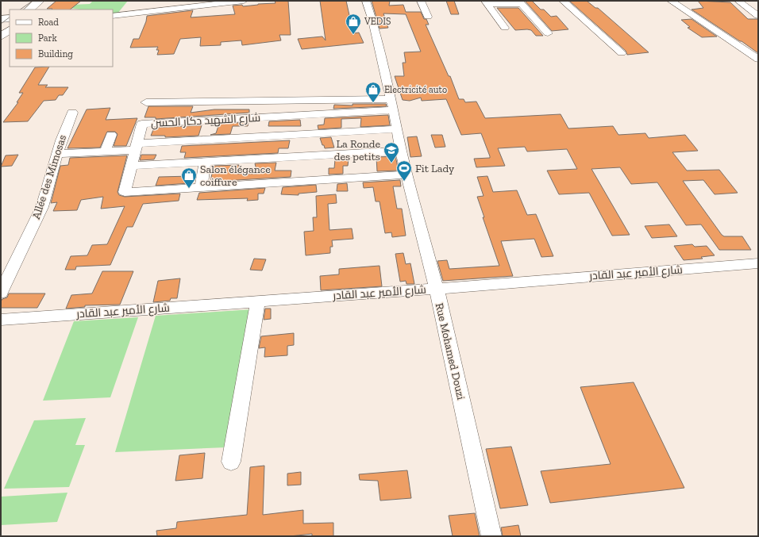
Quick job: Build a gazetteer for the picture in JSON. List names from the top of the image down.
{
  "streets": {
    "street": [
      "شارع الشهيد دكار الحسن",
      "Allée des Mimosas",
      "شارع الأمير عبد القادر",
      "Rue Mohamed Douzi"
    ]
  },
  "crossings": [
    ["شارع الشهيد دكار الحسن", "Rue Mohamed Douzi"],
    ["شارع الأمير عبد القادر", "Rue Mohamed Douzi"]
  ],
  "places": {
    "shop": ["VEDIS", "Electricité auto", "Salon élégance coiffure"],
    "school or university": ["La Ronde des petits"],
    "sports": ["Fit Lady"]
  },
  "legend": ["Road", "Park", "Building"]
}
